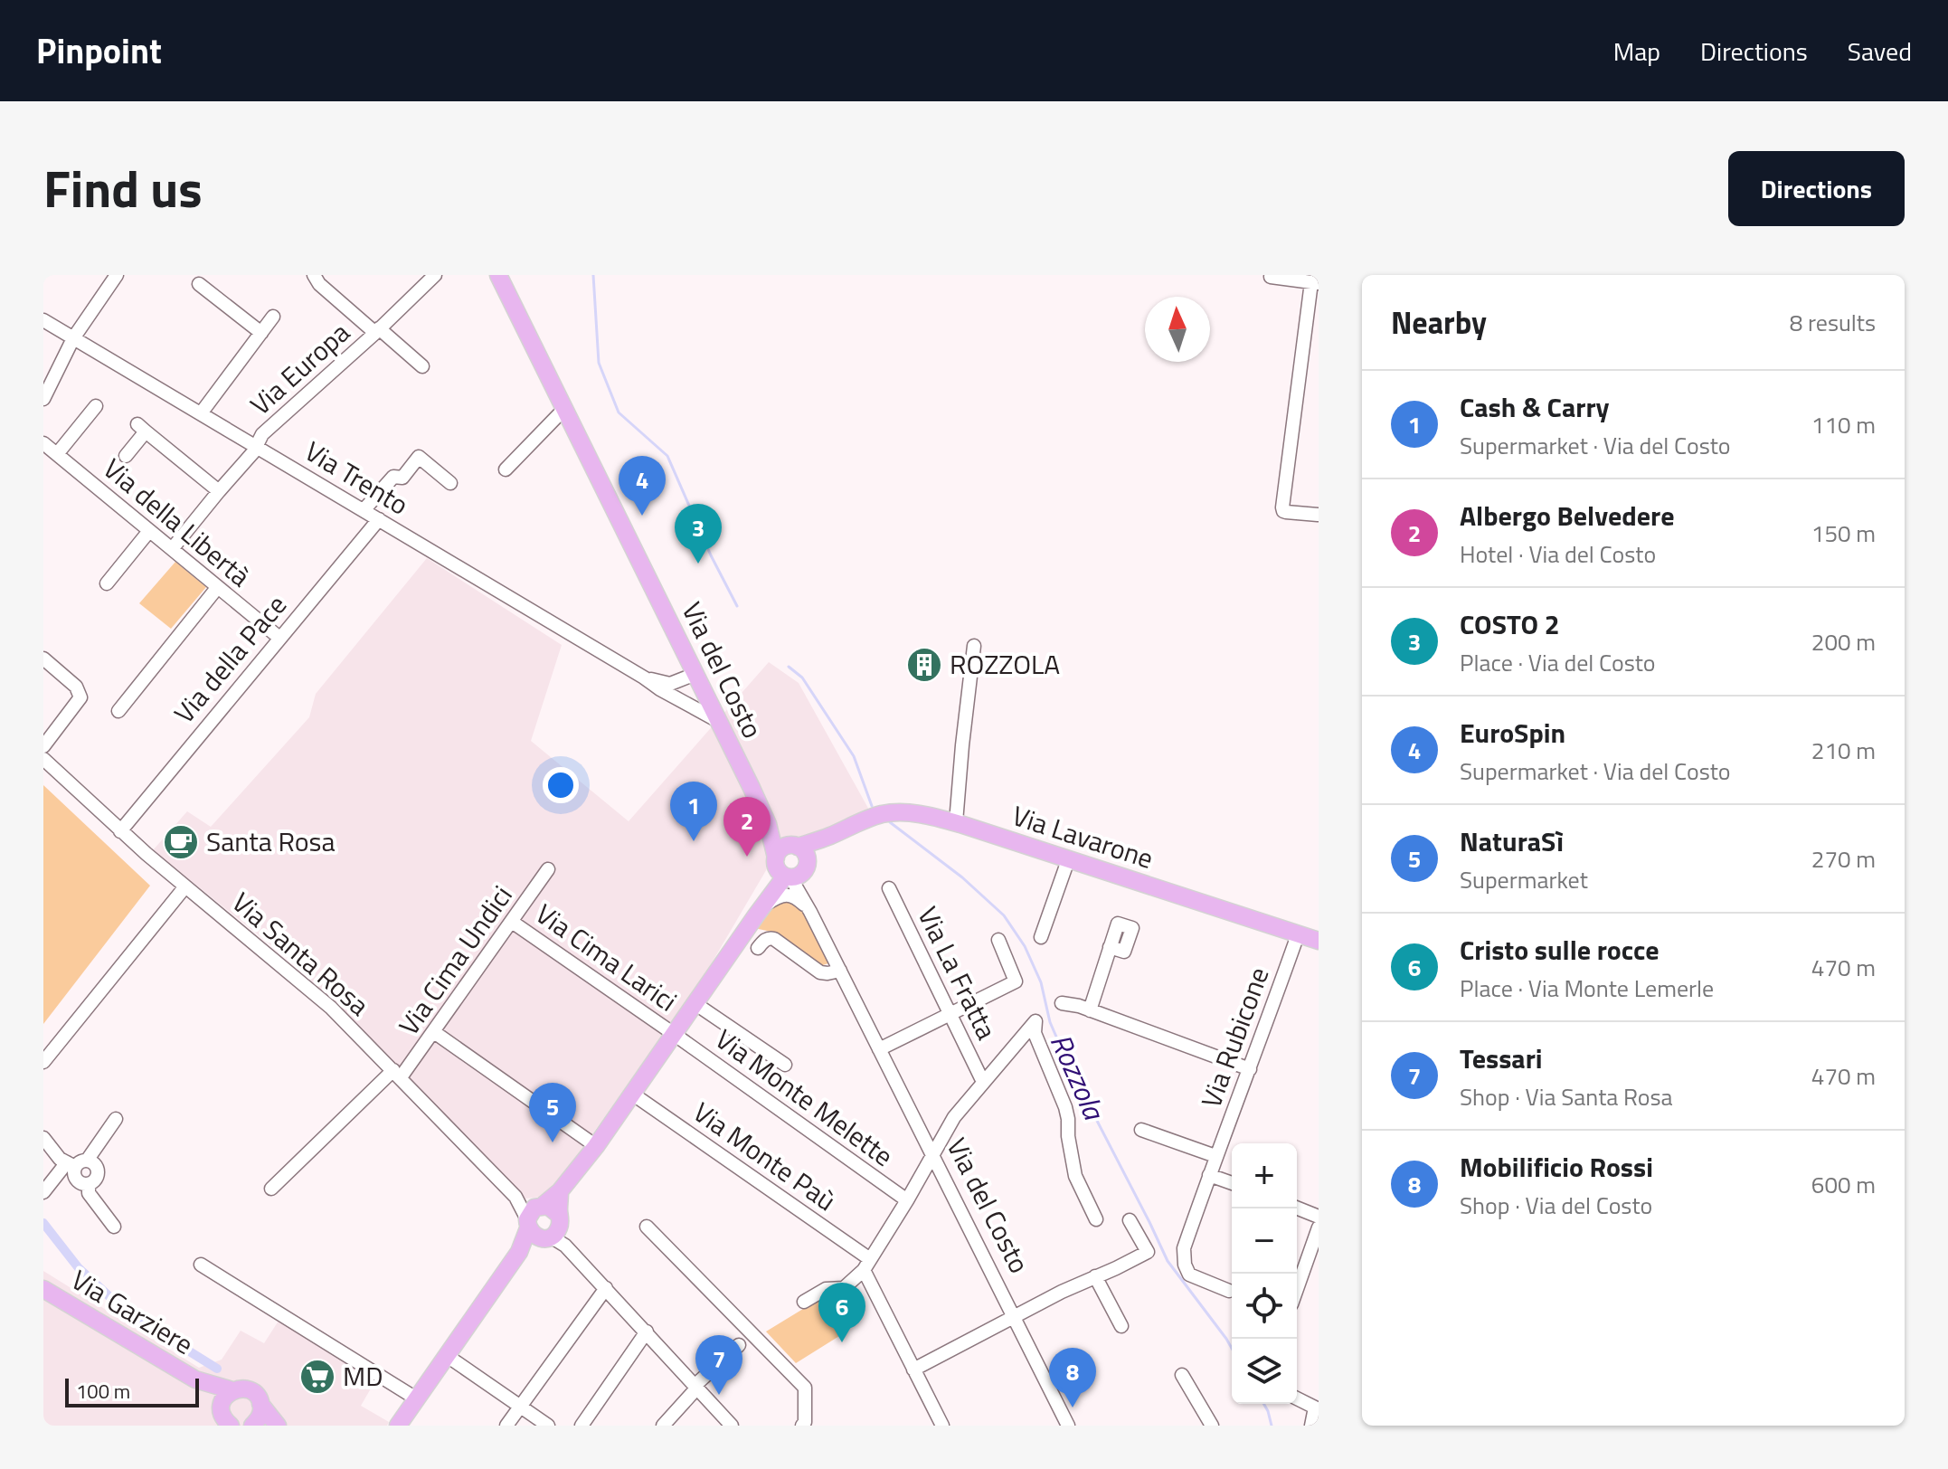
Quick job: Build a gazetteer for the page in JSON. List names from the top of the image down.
{
  "streets": {
    "main road": ["Via del Costo", "Via Lavarone", "Via Garziere"],
    "street": [
      "Via Europa",
      "Via Trento",
      "Via della Libertà",
      "Via della Pace",
      "Via Santa Rosa",
      "Via Cima Larici",
      "Via Cima Undici",
      "Via La Fratta",
      "Via Rubicone",
      "Via Monte Melette",
      "Via Monte Paù"
    ]
  },
  "crossings": [
    ["Via Europa", "Via Trento"],
    ["Via Europa", "Via della Libertà"],
    ["Via Trento", "Via della Pace"],
    ["Via Trento", "Via del Costo"],
    ["Via della Libertà", "Via della Pace"],
    ["Via della Pace", "Via Santa Rosa"],
    ["Via del Costo", "Via Lavarone"],
    ["Via Lavarone", "Via Rubicone"],
    ["Via Santa Rosa", "Via Cima Undici"],
    ["Via Cima Larici", "Via Cima Undici"],
    ["Via Cima Larici", "Via Monte Melette"]
  ],
  "water": ["Rozzola"],
  "places": {
    "building": ["ROZZOLA"],
    "cafe": ["Santa Rosa"],
    "supermarket": ["MD"]
  },
  "scale_bar": "100 m",
  "north": "top",
  "page": {
    "header": "Pinpoint",
    "nav": ["Map", "Directions", "Saved"],
    "title": "Find us",
    "buttons": "Directions",
    "heading": ["Nearby", "8 results"],
    "list": [
      {
        "mark": "1",
        "name": "Cash & Carry",
        "note": "Supermarket · Via del Costo",
        "value": "110 m"
      },
      {
        "mark": "2",
        "name": "Albergo Belvedere",
        "note": "Hotel · Via del Costo",
        "value": "150 m"
      },
      {
        "mark": "3",
        "name": "COSTO 2",
        "note": "Place · Via del Costo",
        "value": "200 m"
      },
      {
        "mark": "4",
        "name": "EuroSpin",
        "note": "Supermarket · Via del Costo",
        "value": "210 m"
      },
      {
        "mark": "5",
        "name": "NaturaSì",
        "note": "Supermarket",
        "value": "270 m"
      },
      {
        "mark": "6",
        "name": "Cristo sulle rocce",
        "note": "Place · Via Monte Lemerle",
        "value": "470 m"
      },
      {
        "mark": "7",
        "name": "Tessari",
        "note": "Shop · Via Santa Rosa",
        "value": "470 m"
      },
      {
        "mark": "8",
        "name": "Mobilificio Rossi",
        "note": "Shop · Via del Costo",
        "value": "600 m"
      }
    ],
    "pins": [
      "4",
      "3",
      "1",
      "2",
      "5",
      "6",
      "7",
      "8"
    ],
    "map_buttons": ["+", "−"],
    "scale": "100 m"
  }
}
